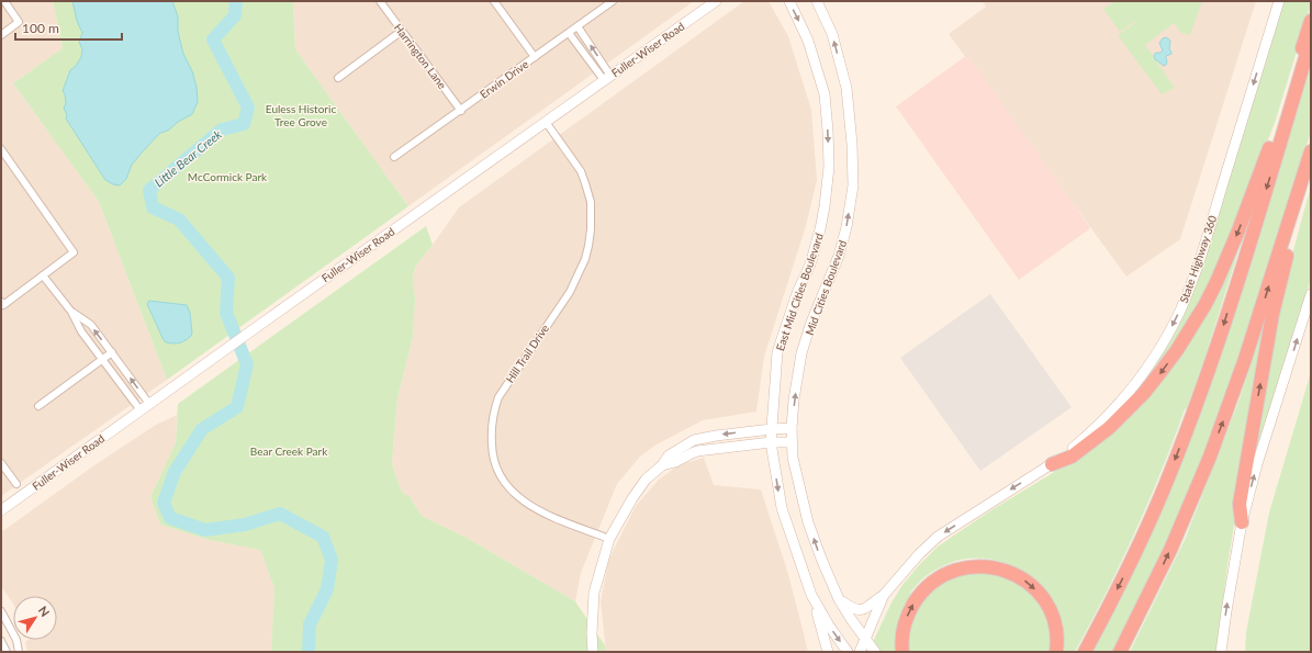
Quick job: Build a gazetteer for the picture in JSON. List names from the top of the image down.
{
  "streets": {
    "main road": [
      "Fuller-Wiser Road",
      "State Highway 360",
      "Mid Cities Boulevard",
      "East Mid Cities Boulevard"
    ],
    "street": ["Harrington Lane", "Erwin Drive", "Hill Trail Drive"]
  },
  "crossings": [
    ["Fuller-Wiser Road", "Hill Trail Drive"],
    ["Harrington Lane", "Erwin Drive"]
  ],
  "one_way": ["State Highway 360", "Mid Cities Boulevard", "East Mid Cities Boulevard"],
  "water": ["Little Bear Creek"],
  "parks": ["Euless Historic Tree Grove", "McCormick Park", "Bear Creek Park"],
  "scale_bar": "100 m",
  "north": "top right"
}
